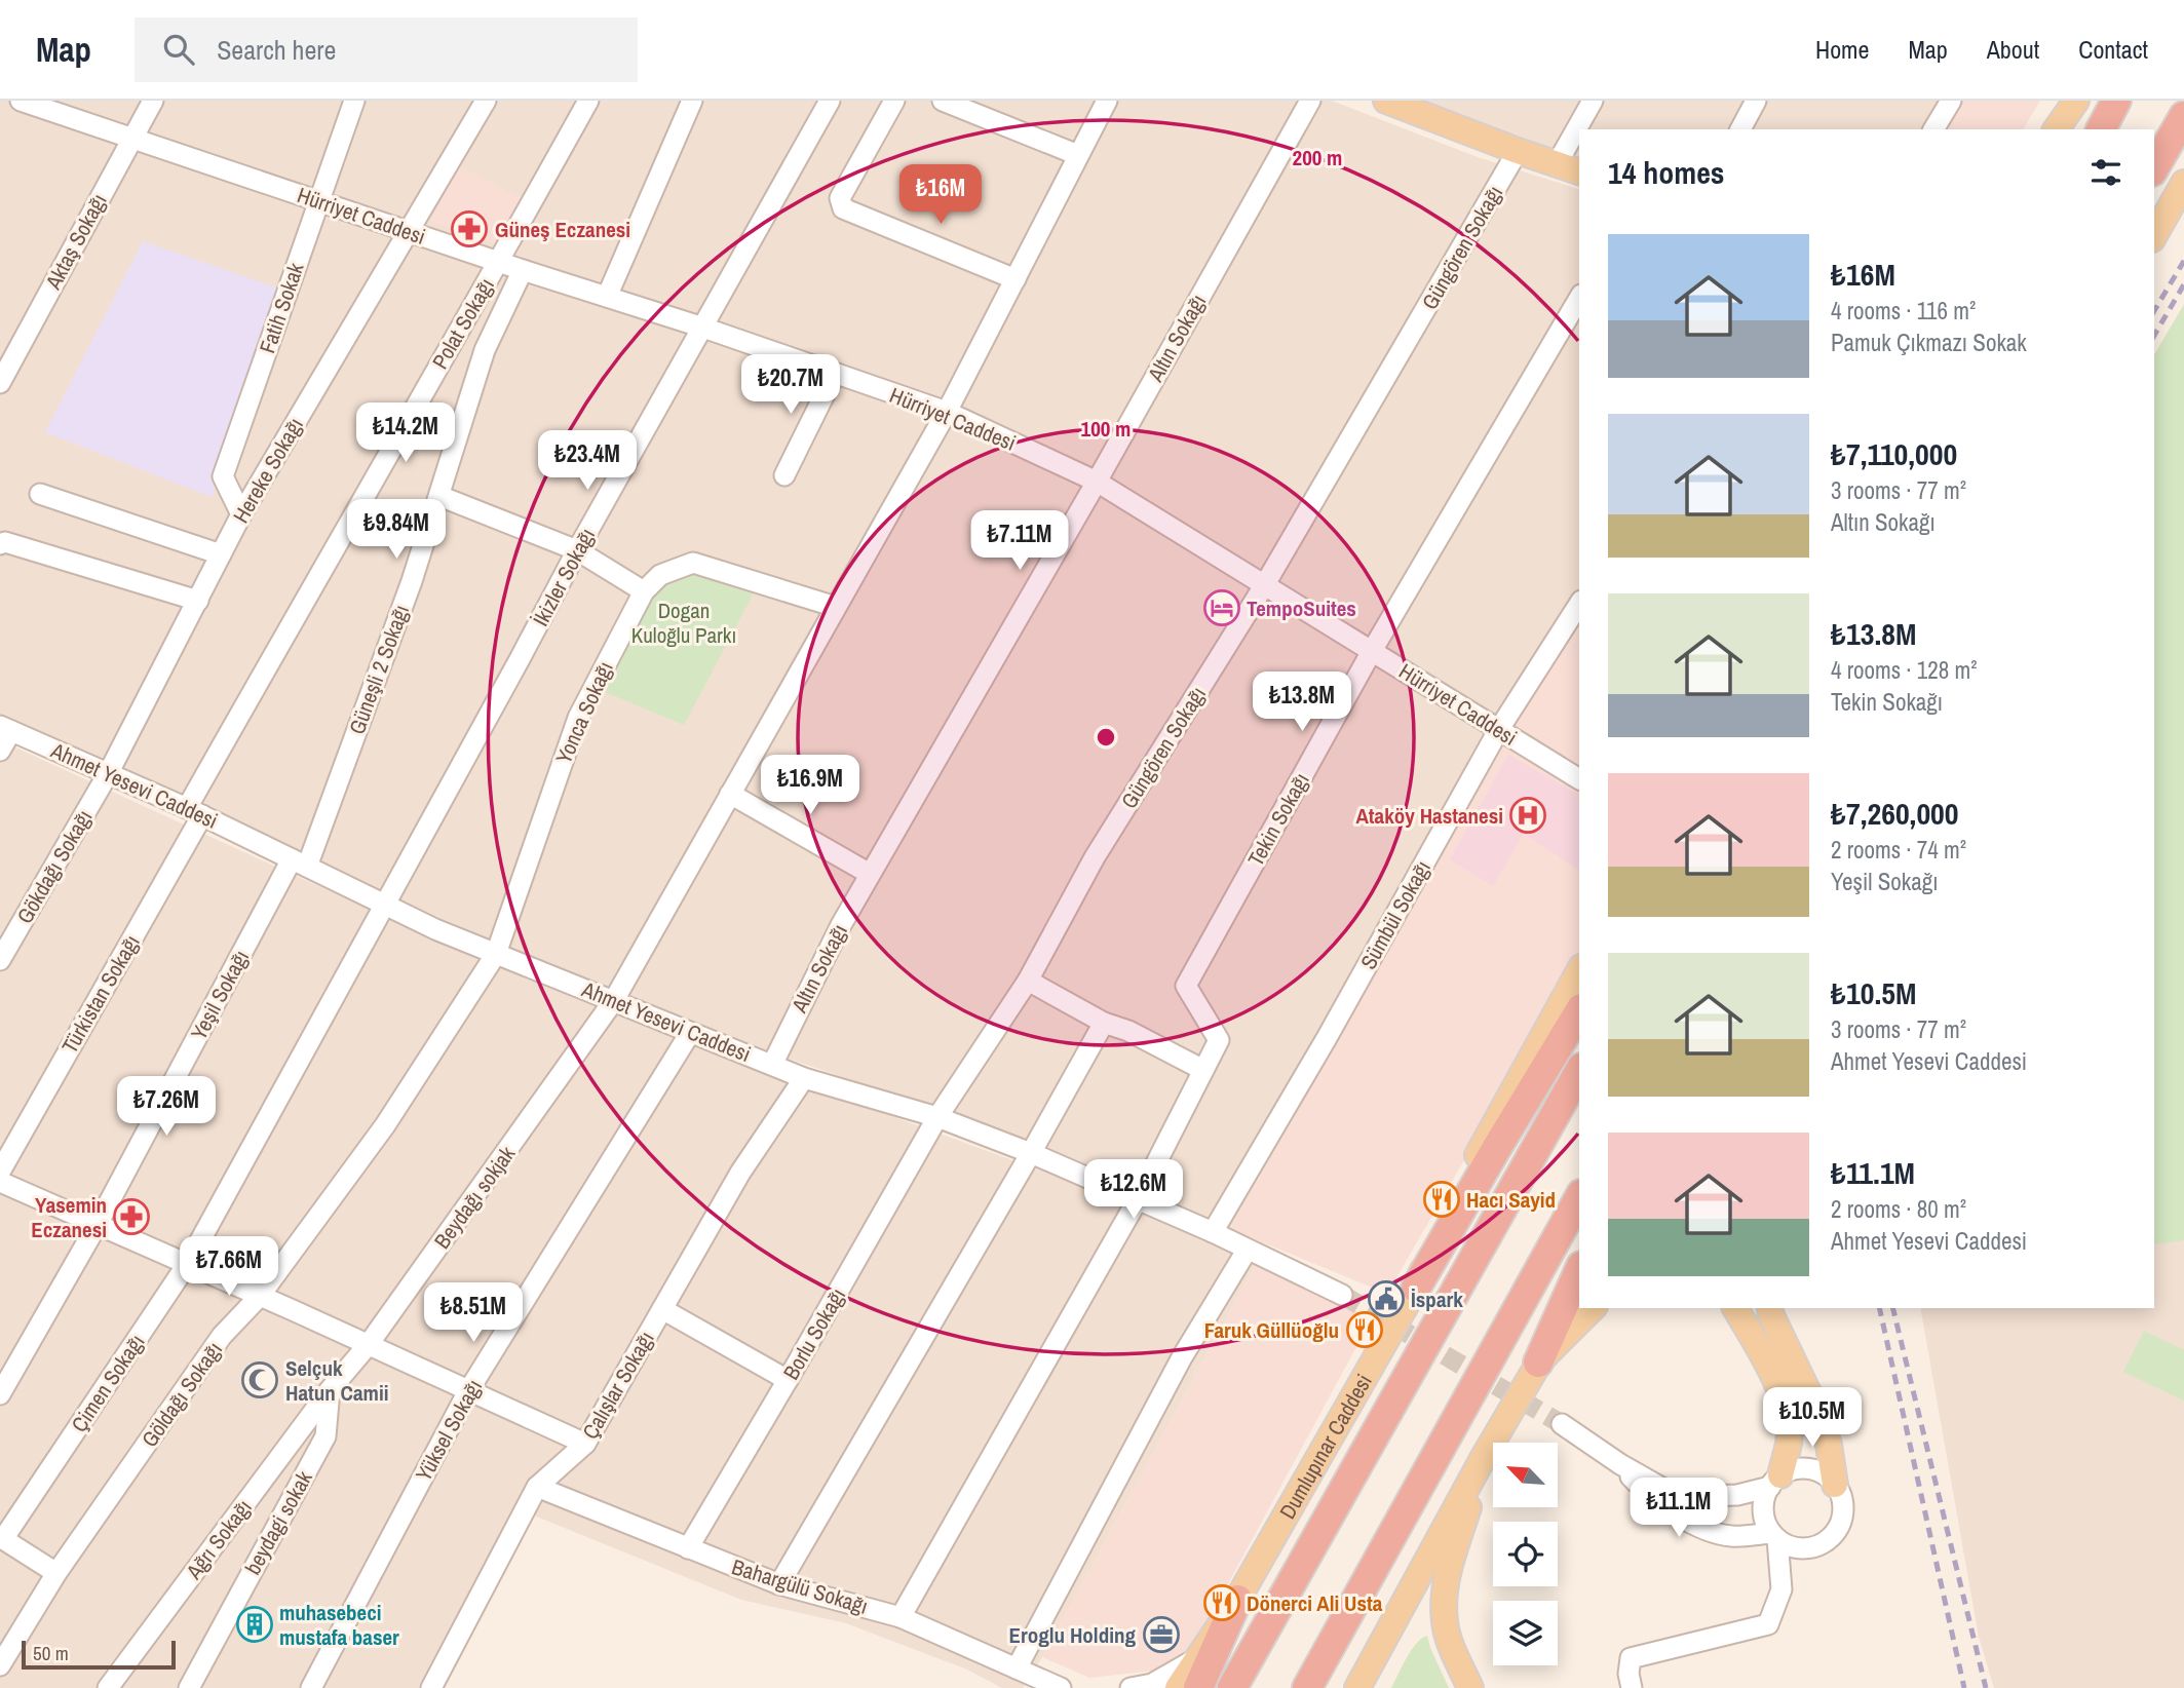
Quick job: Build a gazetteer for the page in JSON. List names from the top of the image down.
{
  "streets": {
    "main road": ["Dumlupınar Caddesi"],
    "street": [
      "Hürriyet Caddesi",
      "Aktaş Sokağı",
      "Güngören Sokağı",
      "Fatih Sokak",
      "Polat Sokağı",
      "Altın Sokağı",
      "Hereke Sokağı",
      "İkizler Sokağı",
      "Güneşli 2 Sokağı",
      "Yonca Sokağı",
      "Ahmet Yesevi Caddesi",
      "Tekin Sokağı",
      "Gökdağı Sokağı",
      "Sümbül Sokağı",
      "Türkistan Sokağı",
      "Yeşil Sokağı",
      "Beydağı sokjak",
      "Borlu Sokağı",
      "Çimen Sokağı",
      "Çalışlar Sokağı",
      "Göldağı Sokağı",
      "Yüksel Sokağı",
      "beydagi sokak",
      "Ağrı Sokağı",
      "Bahargülü Sokağı"
    ]
  },
  "crossings": [
    ["Hürriyet Caddesi", "Aktaş Sokağı"],
    ["Hürriyet Caddesi", "Güngören Sokağı"],
    ["Hürriyet Caddesi", "Fatih Sokak"],
    ["Hürriyet Caddesi", "Polat Sokağı"],
    ["Hürriyet Caddesi", "Altın Sokağı"],
    ["Hürriyet Caddesi", "Hereke Sokağı"],
    ["Hürriyet Caddesi", "İkizler Sokağı"],
    ["Hürriyet Caddesi", "Güneşli 2 Sokağı"],
    ["Hürriyet Caddesi", "Tekin Sokağı"],
    ["Hürriyet Caddesi", "Sümbül Sokağı"],
    ["Hürriyet Caddesi", "Beydağı sokjak"],
    ["Güngören Sokağı", "Ahmet Yesevi Caddesi"],
    ["Güngören Sokağı", "Borlu Sokağı"],
    ["Fatih Sokak", "Hereke Sokağı"],
    ["Polat Sokağı", "Ahmet Yesevi Caddesi"],
    ["Polat Sokağı", "Türkistan Sokağı"],
    ["Altın Sokağı", "Ahmet Yesevi Caddesi"],
    ["Hereke Sokağı", "Ahmet Yesevi Caddesi"],
    ["Hereke Sokağı", "Gökdağı Sokağı"],
    ["İkizler Sokağı", "Ahmet Yesevi Caddesi"],
    ["İkizler Sokağı", "Çimen Sokağı"],
    ["Güneşli 2 Sokağı", "Ahmet Yesevi Caddesi"],
    ["Güneşli 2 Sokağı", "Yeşil Sokağı"],
    ["Yonca Sokağı", "Ahmet Yesevi Caddesi"],
    ["Yonca Sokağı", "Beydağı sokjak"],
    ["Yonca Sokağı", "Göldağı Sokağı"],
    ["Ahmet Yesevi Caddesi", "Tekin Sokağı"],
    ["Ahmet Yesevi Caddesi", "Gökdağı Sokağı"],
    ["Ahmet Yesevi Caddesi", "Sümbül Sokağı"],
    ["Ahmet Yesevi Caddesi", "Türkistan Sokağı"],
    ["Ahmet Yesevi Caddesi", "Yeşil Sokağı"],
    ["Ahmet Yesevi Caddesi", "Beydağı sokjak"],
    ["Ahmet Yesevi Caddesi", "Borlu Sokağı"],
    ["Ahmet Yesevi Caddesi", "Çimen Sokağı"],
    ["Ahmet Yesevi Caddesi", "Çalışlar Sokağı"],
    ["Ahmet Yesevi Caddesi", "Göldağı Sokağı"],
    ["Ahmet Yesevi Caddesi", "Yüksel Sokağı"],
    ["Tekin Sokağı", "Bahargülü Sokağı"],
    ["Beydağı sokjak", "beydagi sokak"],
    ["Beydağı sokjak", "Ağrı Sokağı"],
    ["Borlu Sokağı", "Bahargülü Sokağı"],
    ["Çimen Sokağı", "Göldağı Sokağı"],
    ["Çalışlar Sokağı", "Bahargülü Sokağı"],
    ["beydagi sokak", "Ağrı Sokağı"]
  ],
  "parks": ["Dogan Kuloğlu Parkı"],
  "places": {
    "pharmacy": ["Güneş Eczanesi", "Yasemin Eczanesi"],
    "hotel": ["TempoSuites"],
    "hospital": ["Ataköy Hastanesi"],
    "restaurant": ["Hacı Sayid", "Faruk Güllüoğlu", "Dönerci Ali Usta"],
    "public building": ["İspark"],
    "mosque": ["Selçuk Hatun Camii"],
    "building": ["muhasebeci mustafa baser"],
    "office": ["Eroglu Holding"]
  },
  "scale_bar": "50 m",
  "north": "top left",
  "page": {
    "header": "Map",
    "search": "Search here",
    "nav": [
      "Home",
      "Map",
      "About",
      "Contact"
    ],
    "heading": "14 homes",
    "price": [
      "₺16M",
      "₺20.7M",
      "₺14.2M",
      "₺23.4M",
      "₺9.84M",
      "₺7.11M",
      "₺13.8M",
      "₺16.9M",
      "₺7.26M",
      "₺12.6M",
      "₺7.66M",
      "₺8.51M",
      "₺10.5M",
      "₺11.1M"
    ],
    "list": [
      {
        "name": "₺16M",
        "note": "4 rooms · 116 m² · Pamuk Çıkmazı Sokak"
      },
      {
        "name": "₺7,110,000",
        "note": "3 rooms · 77 m² · Altın Sokağı"
      },
      {
        "name": "₺13.8M",
        "note": "4 rooms · 128 m² · Tekin Sokağı"
      },
      {
        "name": "₺7,260,000",
        "note": "2 rooms · 74 m² · Yeşil Sokağı"
      },
      {
        "name": "₺10.5M",
        "note": "3 rooms · 77 m² · Ahmet Yesevi Caddesi"
      },
      {
        "name": "₺11.1M",
        "note": "2 rooms · 80 m² · Ahmet Yesevi Caddesi"
      }
    ],
    "scale": "50 m"
  },
  "rings": ["200 m", "100 m"]
}
